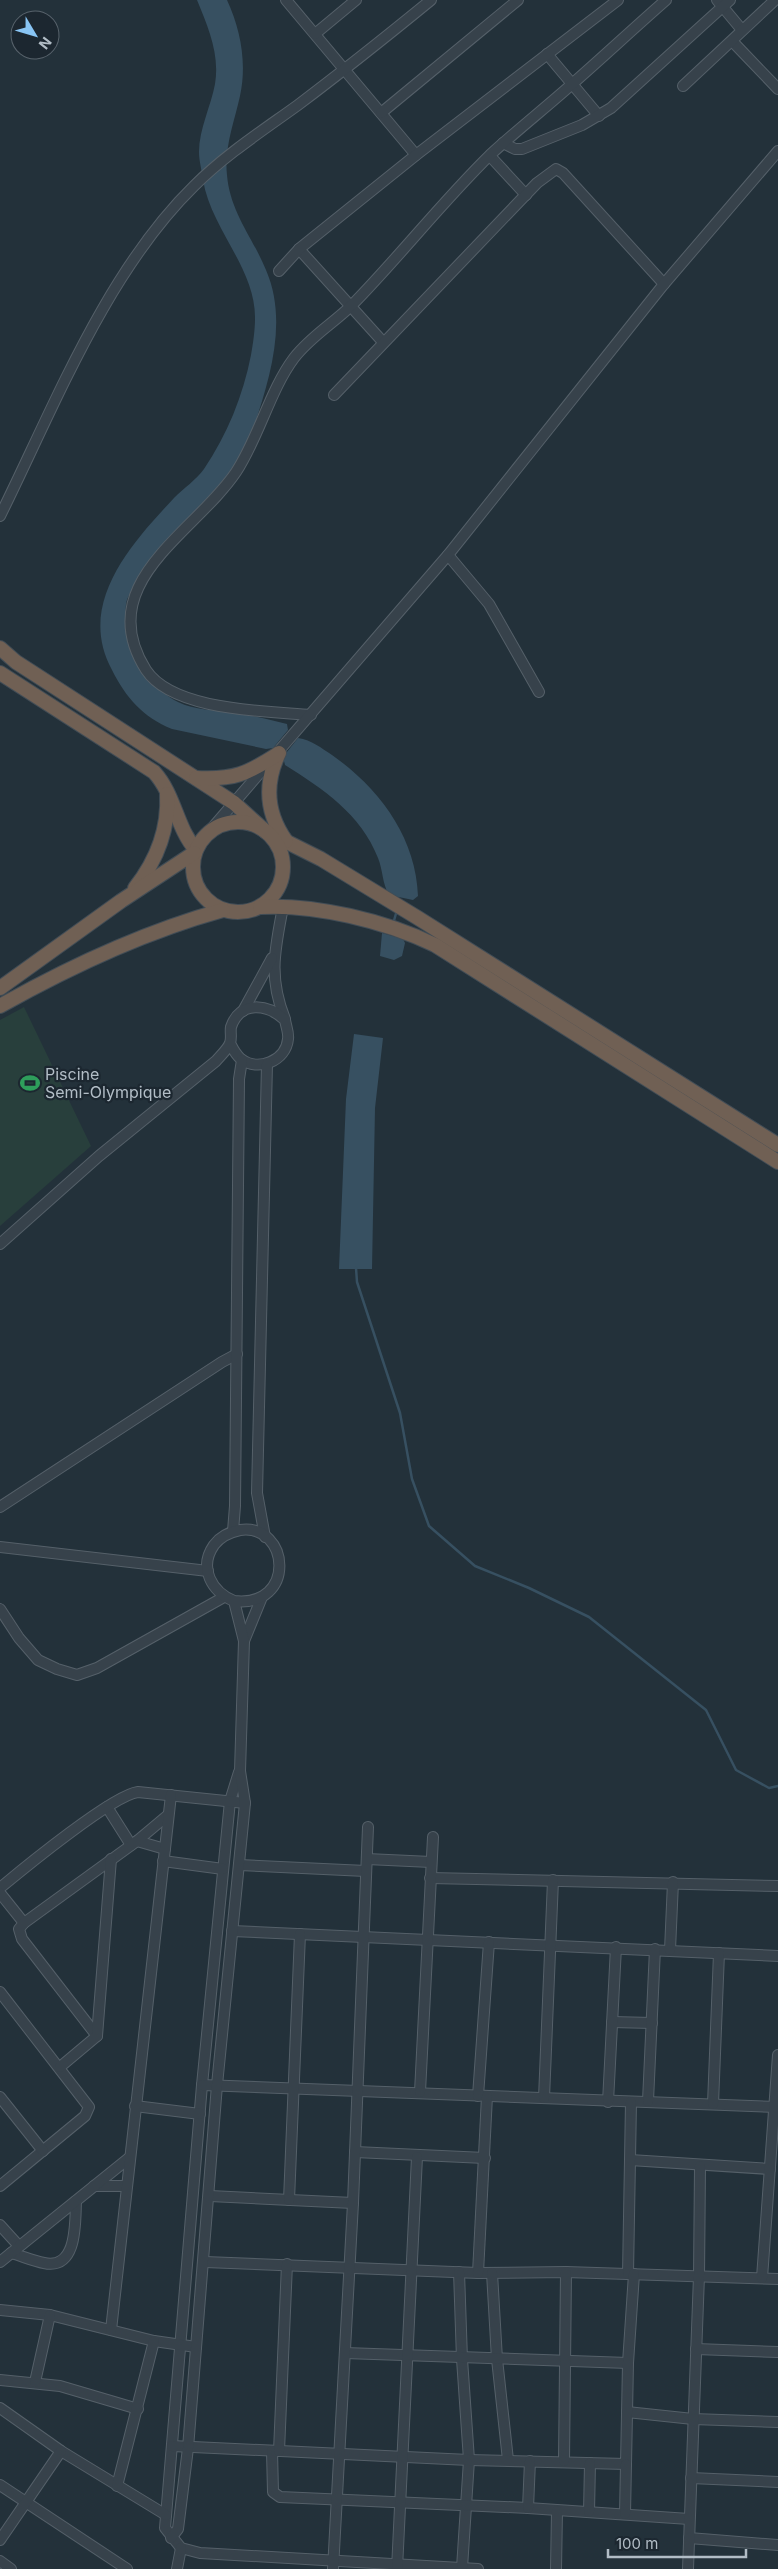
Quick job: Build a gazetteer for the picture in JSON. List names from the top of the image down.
{
  "places": {
    "sports": ["Piscine Semi-Olympique"]
  },
  "scale_bar": "100 m",
  "north": "bottom right"
}
